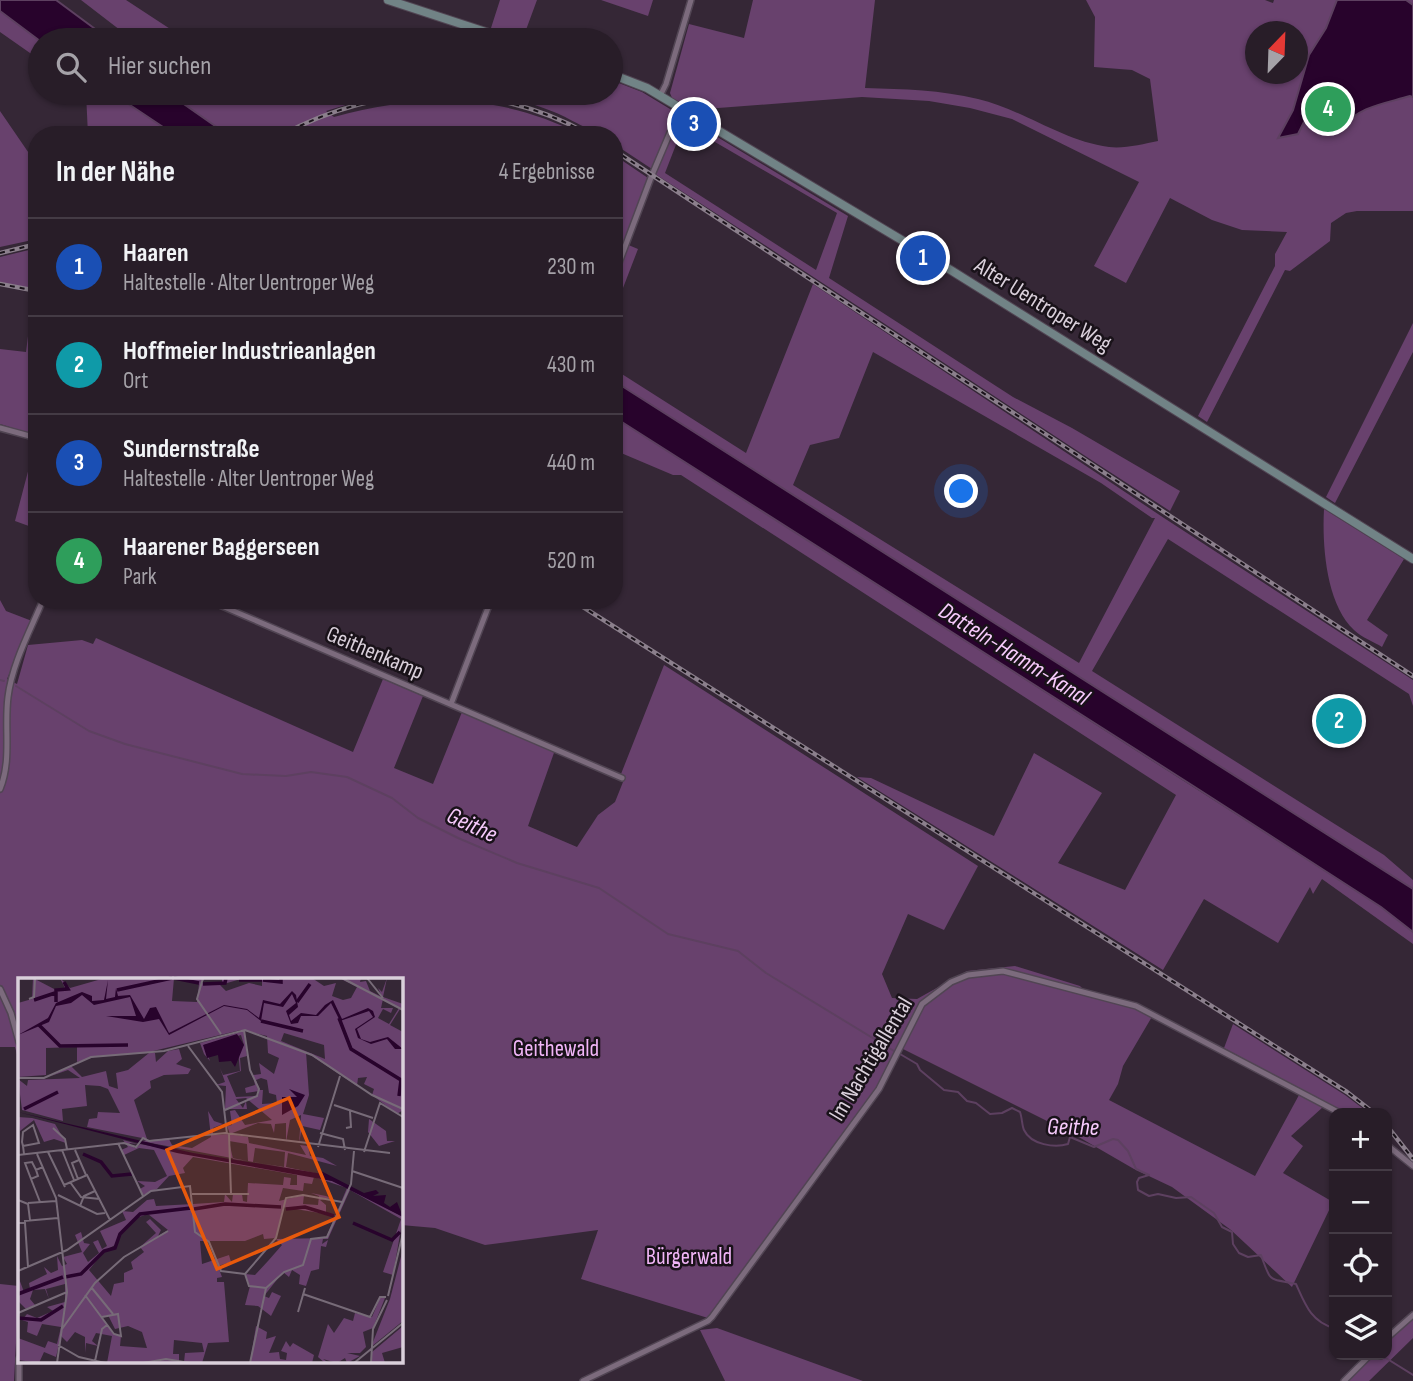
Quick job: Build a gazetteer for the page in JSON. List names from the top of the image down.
{
  "streets": {
    "street": ["Alter Uentroper Weg", "Geithenkamp", "Im Nachtigallental"]
  },
  "water": ["Datteln-Hamm-Kanal", "Geithe"],
  "parks": ["Geithewald", "Bürgerwald"],
  "north": "top right",
  "page": {
    "search": "Hier suchen",
    "pins": [
      "4",
      "3",
      "1",
      "2"
    ],
    "heading": ["In der Nähe", "4 Ergebnisse"],
    "list": [
      {
        "mark": "1",
        "name": "Haaren",
        "note": "Haltestelle · Alter Uentroper Weg",
        "value": "230 m"
      },
      {
        "mark": "2",
        "name": "Hoffmeier Industrieanlagen",
        "note": "Ort",
        "value": "430 m"
      },
      {
        "mark": "3",
        "name": "Sundernstraße",
        "note": "Haltestelle · Alter Uentroper Weg",
        "value": "440 m"
      },
      {
        "mark": "4",
        "name": "Haarener Baggerseen",
        "note": "Park",
        "value": "520 m"
      }
    ],
    "map_buttons": ["+", "−"]
  }
}
